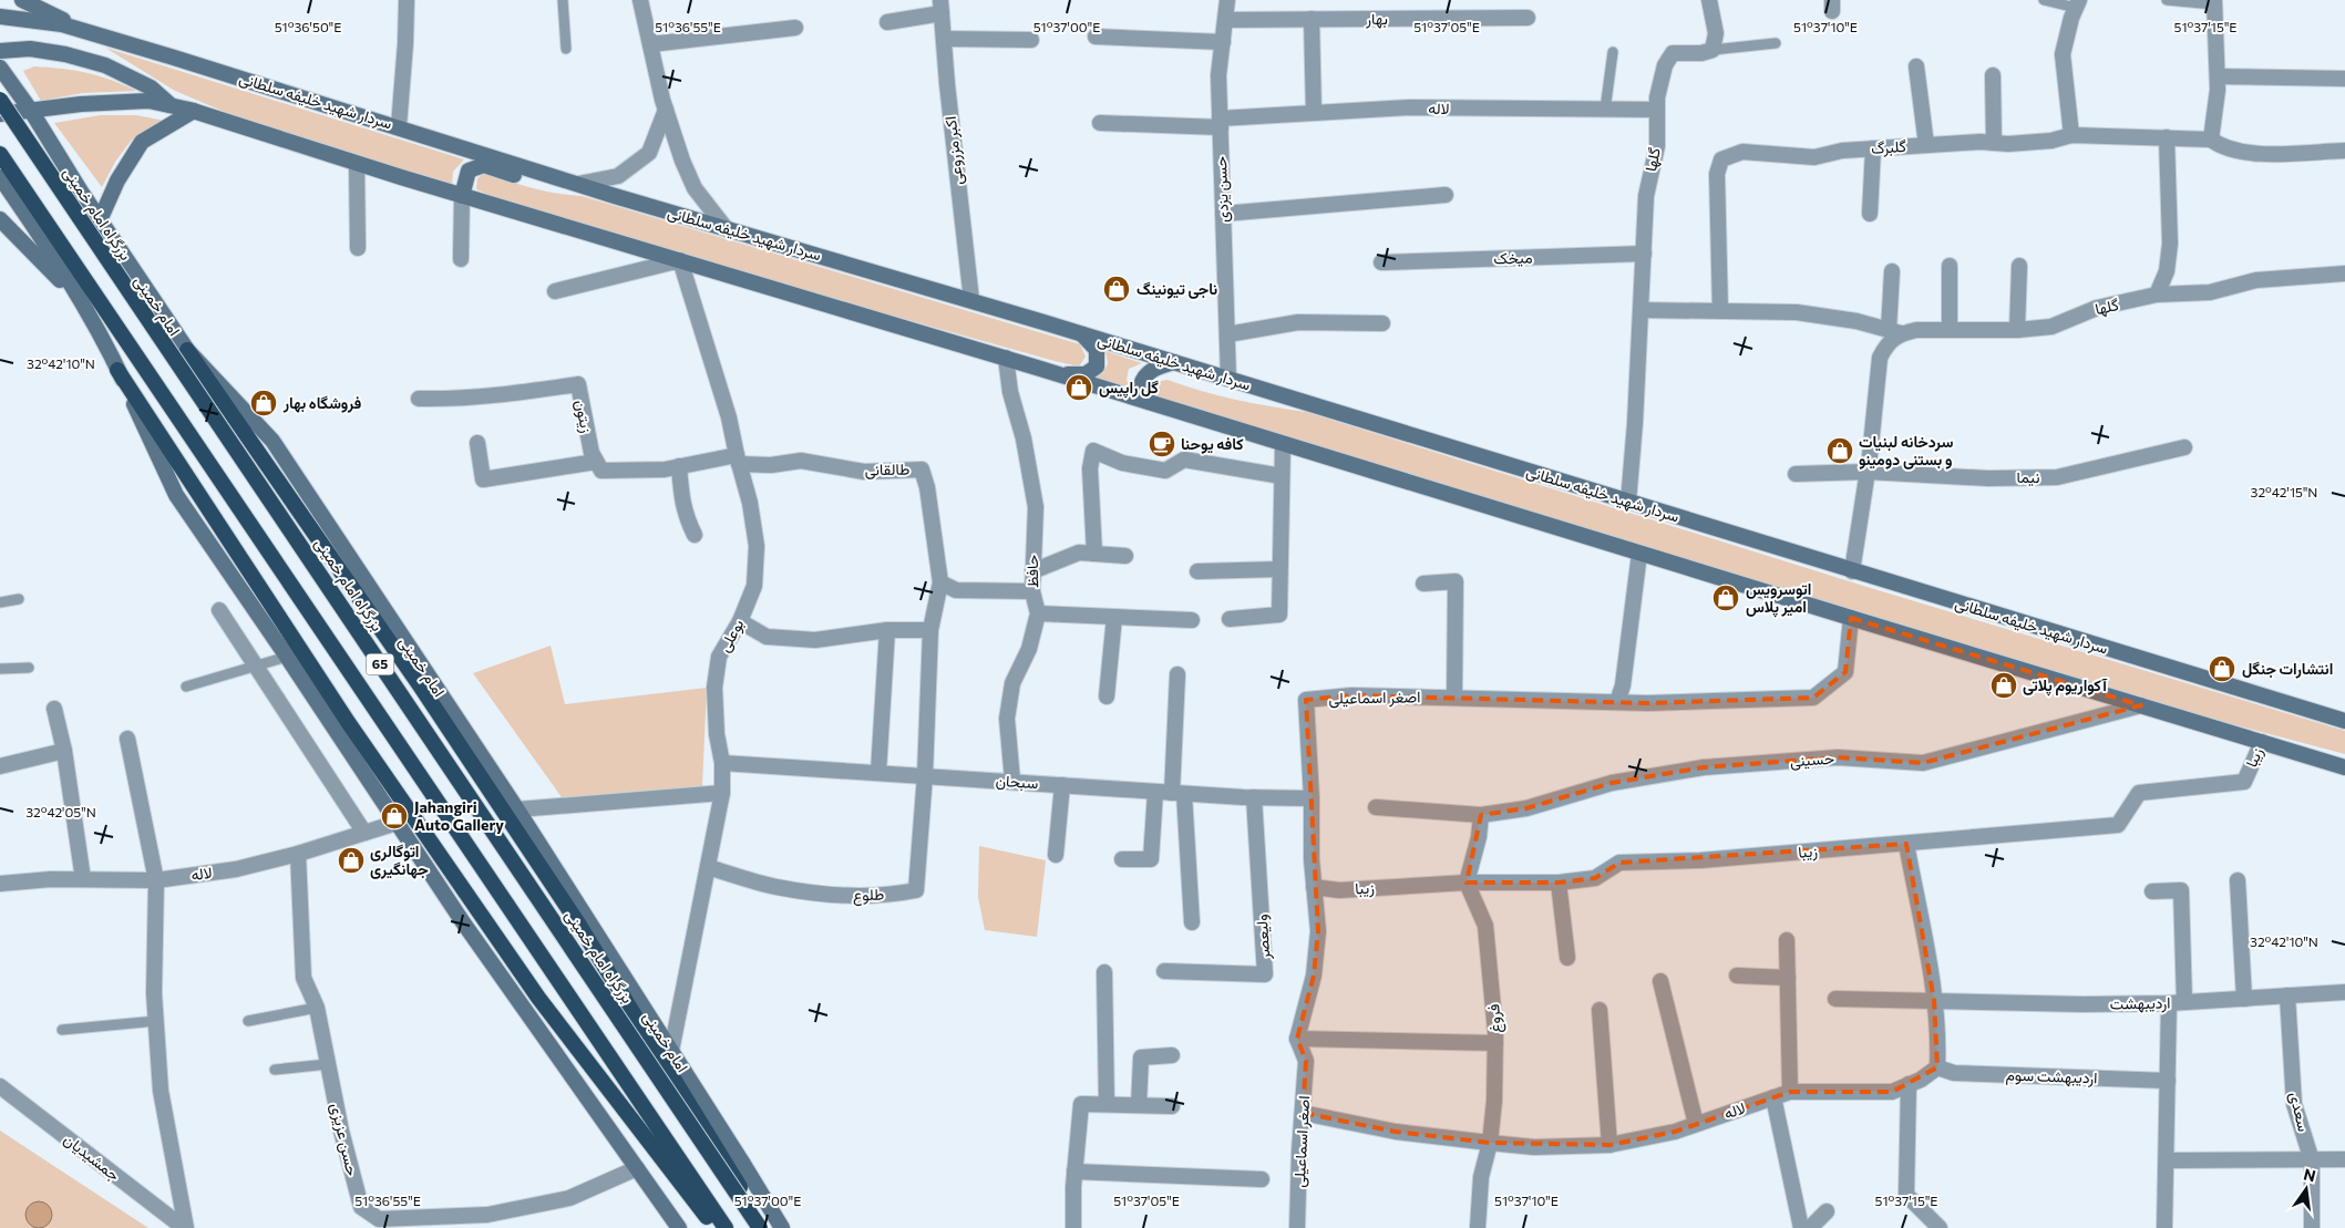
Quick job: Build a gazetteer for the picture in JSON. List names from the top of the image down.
{
  "streets": {
    "highway": ["بزرگراه امام خمینی", "65"],
    "main road": ["سردار شهید خلیفه سلطانی", "امام خمینی"],
    "street": [
      "بهار",
      "لاله",
      "گلبرگ",
      "اکبر مزروعی",
      "گلها",
      "حسن یزدی",
      "میخک",
      "زیتون",
      "طالقانی",
      "نیما",
      "حافظ",
      "بوعلی",
      "اصغر اسماعیلی",
      "زیبا",
      "حسینی",
      "سبحان",
      "طلوع",
      "ولیعصر",
      "اردیبهشت",
      "فروغ",
      "اردیبهشت سوم",
      "سعدی",
      "حسن عزیزی",
      "جمشیدیان"
    ]
  },
  "crossings": [
    ["بهار", "حسن یزدی"],
    ["سردار شهید خلیفه سلطانی", "اکبر مزروعی"],
    ["سردار شهید خلیفه سلطانی", "گلها"],
    ["سردار شهید خلیفه سلطانی", "حسن یزدی"],
    ["لاله", "گلها"],
    ["لاله", "حسن یزدی"],
    ["لاله", "اصغر اسماعیلی"],
    ["لاله", "فروغ"],
    ["لاله", "اردیبهشت سوم"],
    ["لاله", "حسن عزیزی"],
    ["گلبرگ", "گلها"],
    ["گلها", "میخک"],
    ["امام خمینی", "بوعلی"],
    ["طالقانی", "بوعلی"],
    ["طالقانی", "سبحان"],
    ["طالقانی", "طلوع"],
    ["حافظ", "سبحان"],
    ["بوعلی", "سبحان"],
    ["بوعلی", "طلوع"],
    ["اصغر اسماعیلی", "زیبا"],
    ["اصغر اسماعیلی", "سبحان"],
    ["زیبا", "فروغ"],
    ["سبحان", "طلوع"],
    ["سبحان", "ولیعصر"],
    ["اردیبهشت", "سعدی"]
  ],
  "places": {
    "shop": [
      "ناجی‌ تیونینگ",
      "گل راپیس",
      "فروشگاه بهار",
      "سردخانه لبنیات و بستنی دومینو",
      "اتوسرويس امير پلاس",
      "انتشارات جنگل",
      "آکواریوم پلاتی",
      "Jahangiri Auto Gallery",
      "اتوگالری جهانگیری"
    ],
    "cafe": ["کافه یوحنا"]
  },
  "north": "top",
  "coordinates": [
    "51°36'50\"E",
    "51°36'55\"E",
    "51°37'00\"E",
    "51°37'05\"E",
    "51°37'10\"E",
    "51°37'15\"E",
    "32°42'10\"N",
    "32°42'15\"N",
    "32°42'05\"N"
  ]
}
